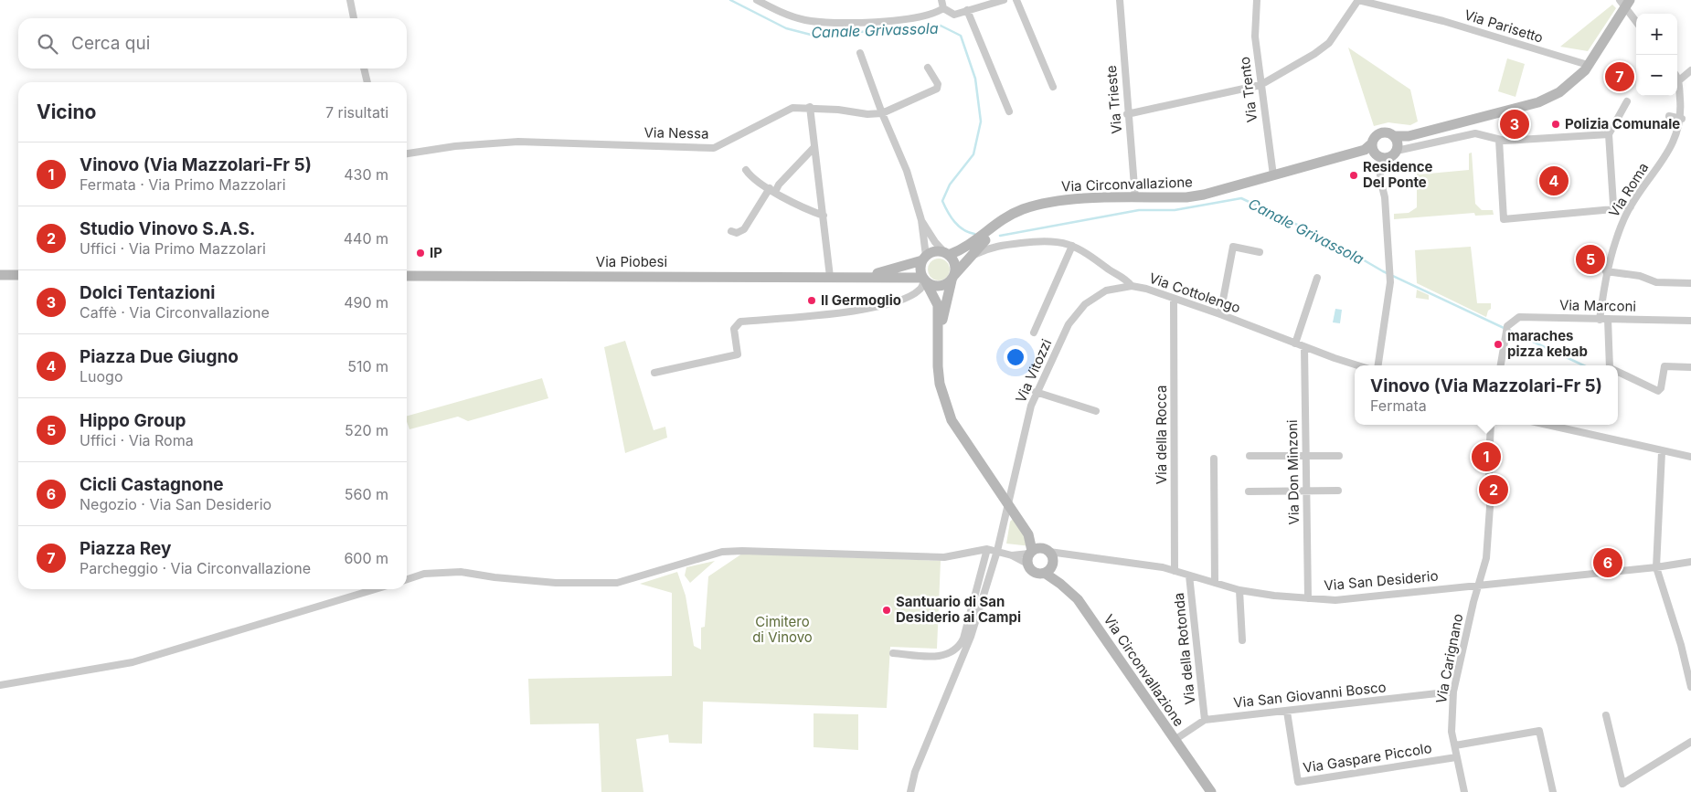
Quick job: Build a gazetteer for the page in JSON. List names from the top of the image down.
{
  "streets": {
    "street": [
      "Via Parisetto",
      "Via Trento",
      "Via Trieste",
      "Via Nessa",
      "Via Circonvallazione",
      "Via Roma",
      "Via Piobesi",
      "Via Cottolengo",
      "Via Marconi",
      "Via Vitozzi",
      "Via della Rocca",
      "Via Don Minzoni",
      "Via San Desiderio",
      "Via della Rotonda",
      "Via Carignano",
      "Via San Giovanni Bosco",
      "Via Gaspare Piccolo"
    ]
  },
  "crossings": [
    ["Via Parisetto", "Via Circonvallazione"],
    ["Via Trento", "Via Circonvallazione"],
    ["Via Trieste", "Via Circonvallazione"],
    ["Via Circonvallazione", "Via Piobesi"],
    ["Via Circonvallazione", "Via Cottolengo"],
    ["Via Circonvallazione", "Via San Desiderio"],
    ["Via Circonvallazione", "Via San Giovanni Bosco"],
    ["Via Roma", "Via Marconi"],
    ["Via Cottolengo", "Via Vitozzi"],
    ["Via Cottolengo", "Via della Rocca"],
    ["Via Cottolengo", "Via Don Minzoni"],
    ["Via della Rocca", "Via San Desiderio"],
    ["Via Don Minzoni", "Via San Desiderio"],
    ["Via San Desiderio", "Via della Rotonda"],
    ["Via San Desiderio", "Via Carignano"],
    ["Via della Rotonda", "Via San Giovanni Bosco"],
    ["Via Carignano", "Via San Giovanni Bosco"],
    ["Via Carignano", "Via Gaspare Piccolo"],
    ["Via San Giovanni Bosco", "Via Gaspare Piccolo"]
  ],
  "water": ["Canale Grivassola"],
  "parks": ["Cimitero di Vinovo"],
  "places": [
    "Polizia Comunale",
    "Residence Del Ponte",
    "IP",
    "Il Germoglio",
    "maraches pizza kebab",
    "Santuario di San Desiderio ai Campi"
  ],
  "page": {
    "map_buttons": ["+", "−"],
    "search": "Cerca qui",
    "pins": [
      "7",
      "3",
      "4",
      "5",
      "1",
      "2",
      "6"
    ],
    "heading": ["Vicino", "7 risultati"],
    "list": [
      {
        "mark": "1",
        "name": "Vinovo (Via Mazzolari-Fr 5)",
        "note": "Fermata · Via Primo Mazzolari",
        "value": "430 m"
      },
      {
        "mark": "2",
        "name": "Studio Vinovo S.A.S.",
        "note": "Uffici · Via Primo Mazzolari",
        "value": "440 m"
      },
      {
        "mark": "3",
        "name": "Dolci Tentazioni",
        "note": "Caffè · Via Circonvallazione",
        "value": "490 m"
      },
      {
        "mark": "4",
        "name": "Piazza Due Giugno",
        "note": "Luogo",
        "value": "510 m"
      },
      {
        "mark": "5",
        "name": "Hippo Group",
        "note": "Uffici · Via Roma",
        "value": "520 m"
      },
      {
        "mark": "6",
        "name": "Cicli Castagnone",
        "note": "Negozio · Via San Desiderio",
        "value": "560 m"
      },
      {
        "mark": "7",
        "name": "Piazza Rey",
        "note": "Parcheggio · Via Circonvallazione",
        "value": "600 m"
      }
    ],
    "popup": ["Vinovo (Via Mazzolari-Fr 5)", "Fermata"]
  }
}
